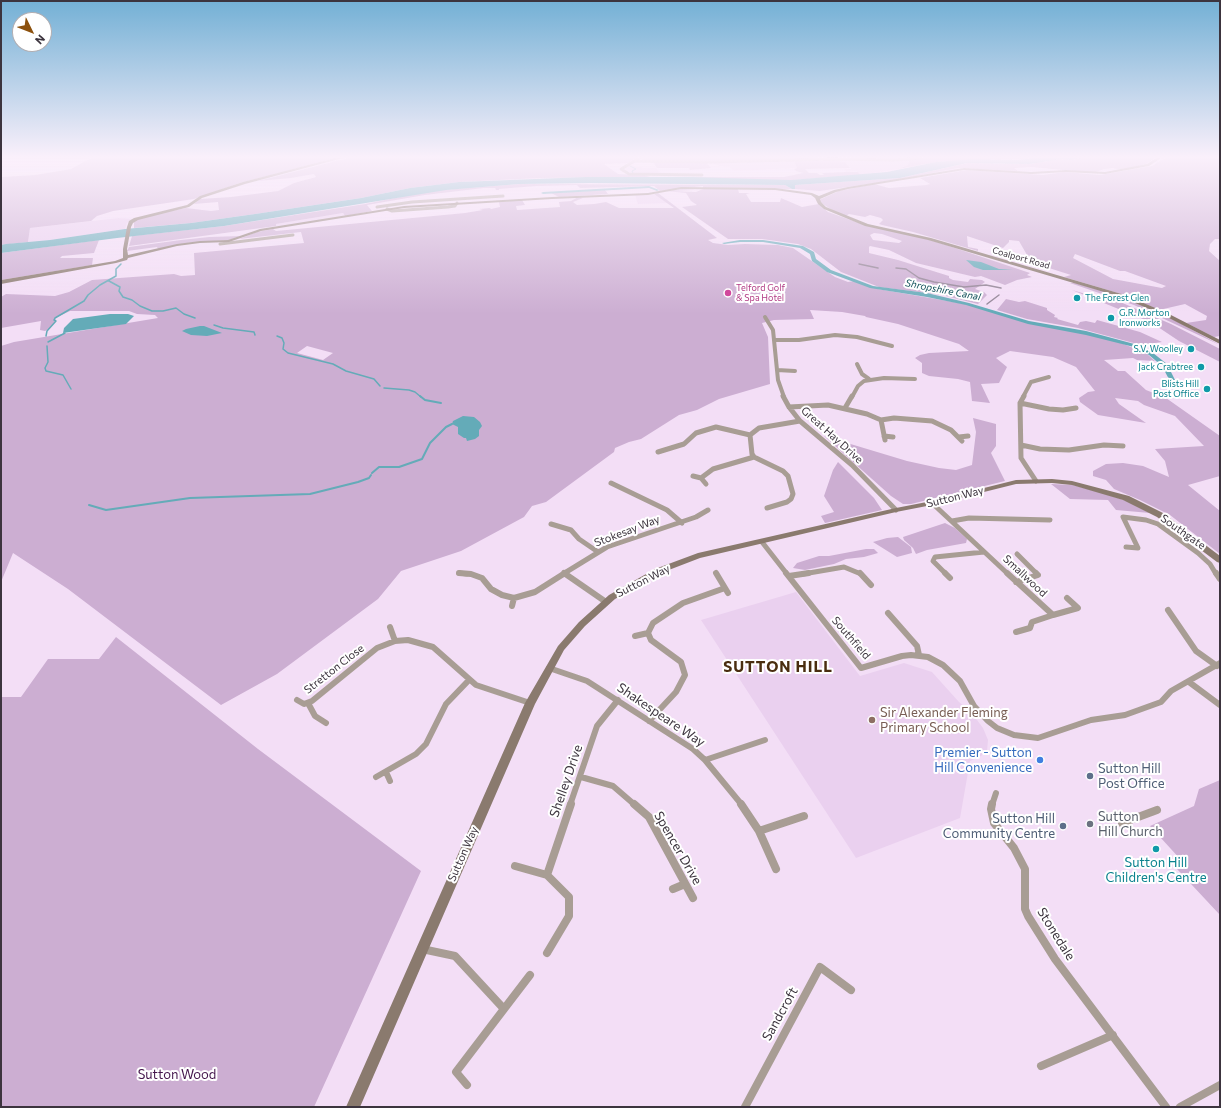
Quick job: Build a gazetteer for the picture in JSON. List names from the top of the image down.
{
  "streets": {
    "street": [
      "Coalport Road",
      "Great Hay Drive",
      "Sutton Way",
      "Stokesay Way",
      "Southgate",
      "Smallwood",
      "Southfield",
      "Stretton Close",
      "Shakespeare Way",
      "Shelley Drive",
      "Spencer Drive",
      "Stonedale",
      "Sandcroft"
    ]
  },
  "crossings": [
    ["Great Hay Drive", "Sutton Way"],
    ["Sutton Way", "Smallwood"],
    ["Sutton Way", "Southfield"],
    ["Sutton Way", "Stretton Close"],
    ["Sutton Way", "Shakespeare Way"],
    ["Shakespeare Way", "Shelley Drive"],
    ["Shelley Drive", "Spencer Drive"]
  ],
  "districts": ["SUTTON HILL"],
  "water": ["Shropshire Canal"],
  "parks": ["Sutton Wood"],
  "places": [
    "Telford Golf & Spa Hotel",
    "The Forest Glen",
    "G.R. Morton Ironworks",
    "S.V. Woolley",
    "Jack Crabtree",
    "Blists Hill Post Office",
    "Sir Alexander Fleming Primary School",
    "Premier - Sutton Hill Convenience",
    "Sutton Hill Post Office",
    "Sutton Hill Church",
    "Sutton Hill Community Centre",
    "Sutton Hill Children's Centre"
  ],
  "north": "bottom right"
}
